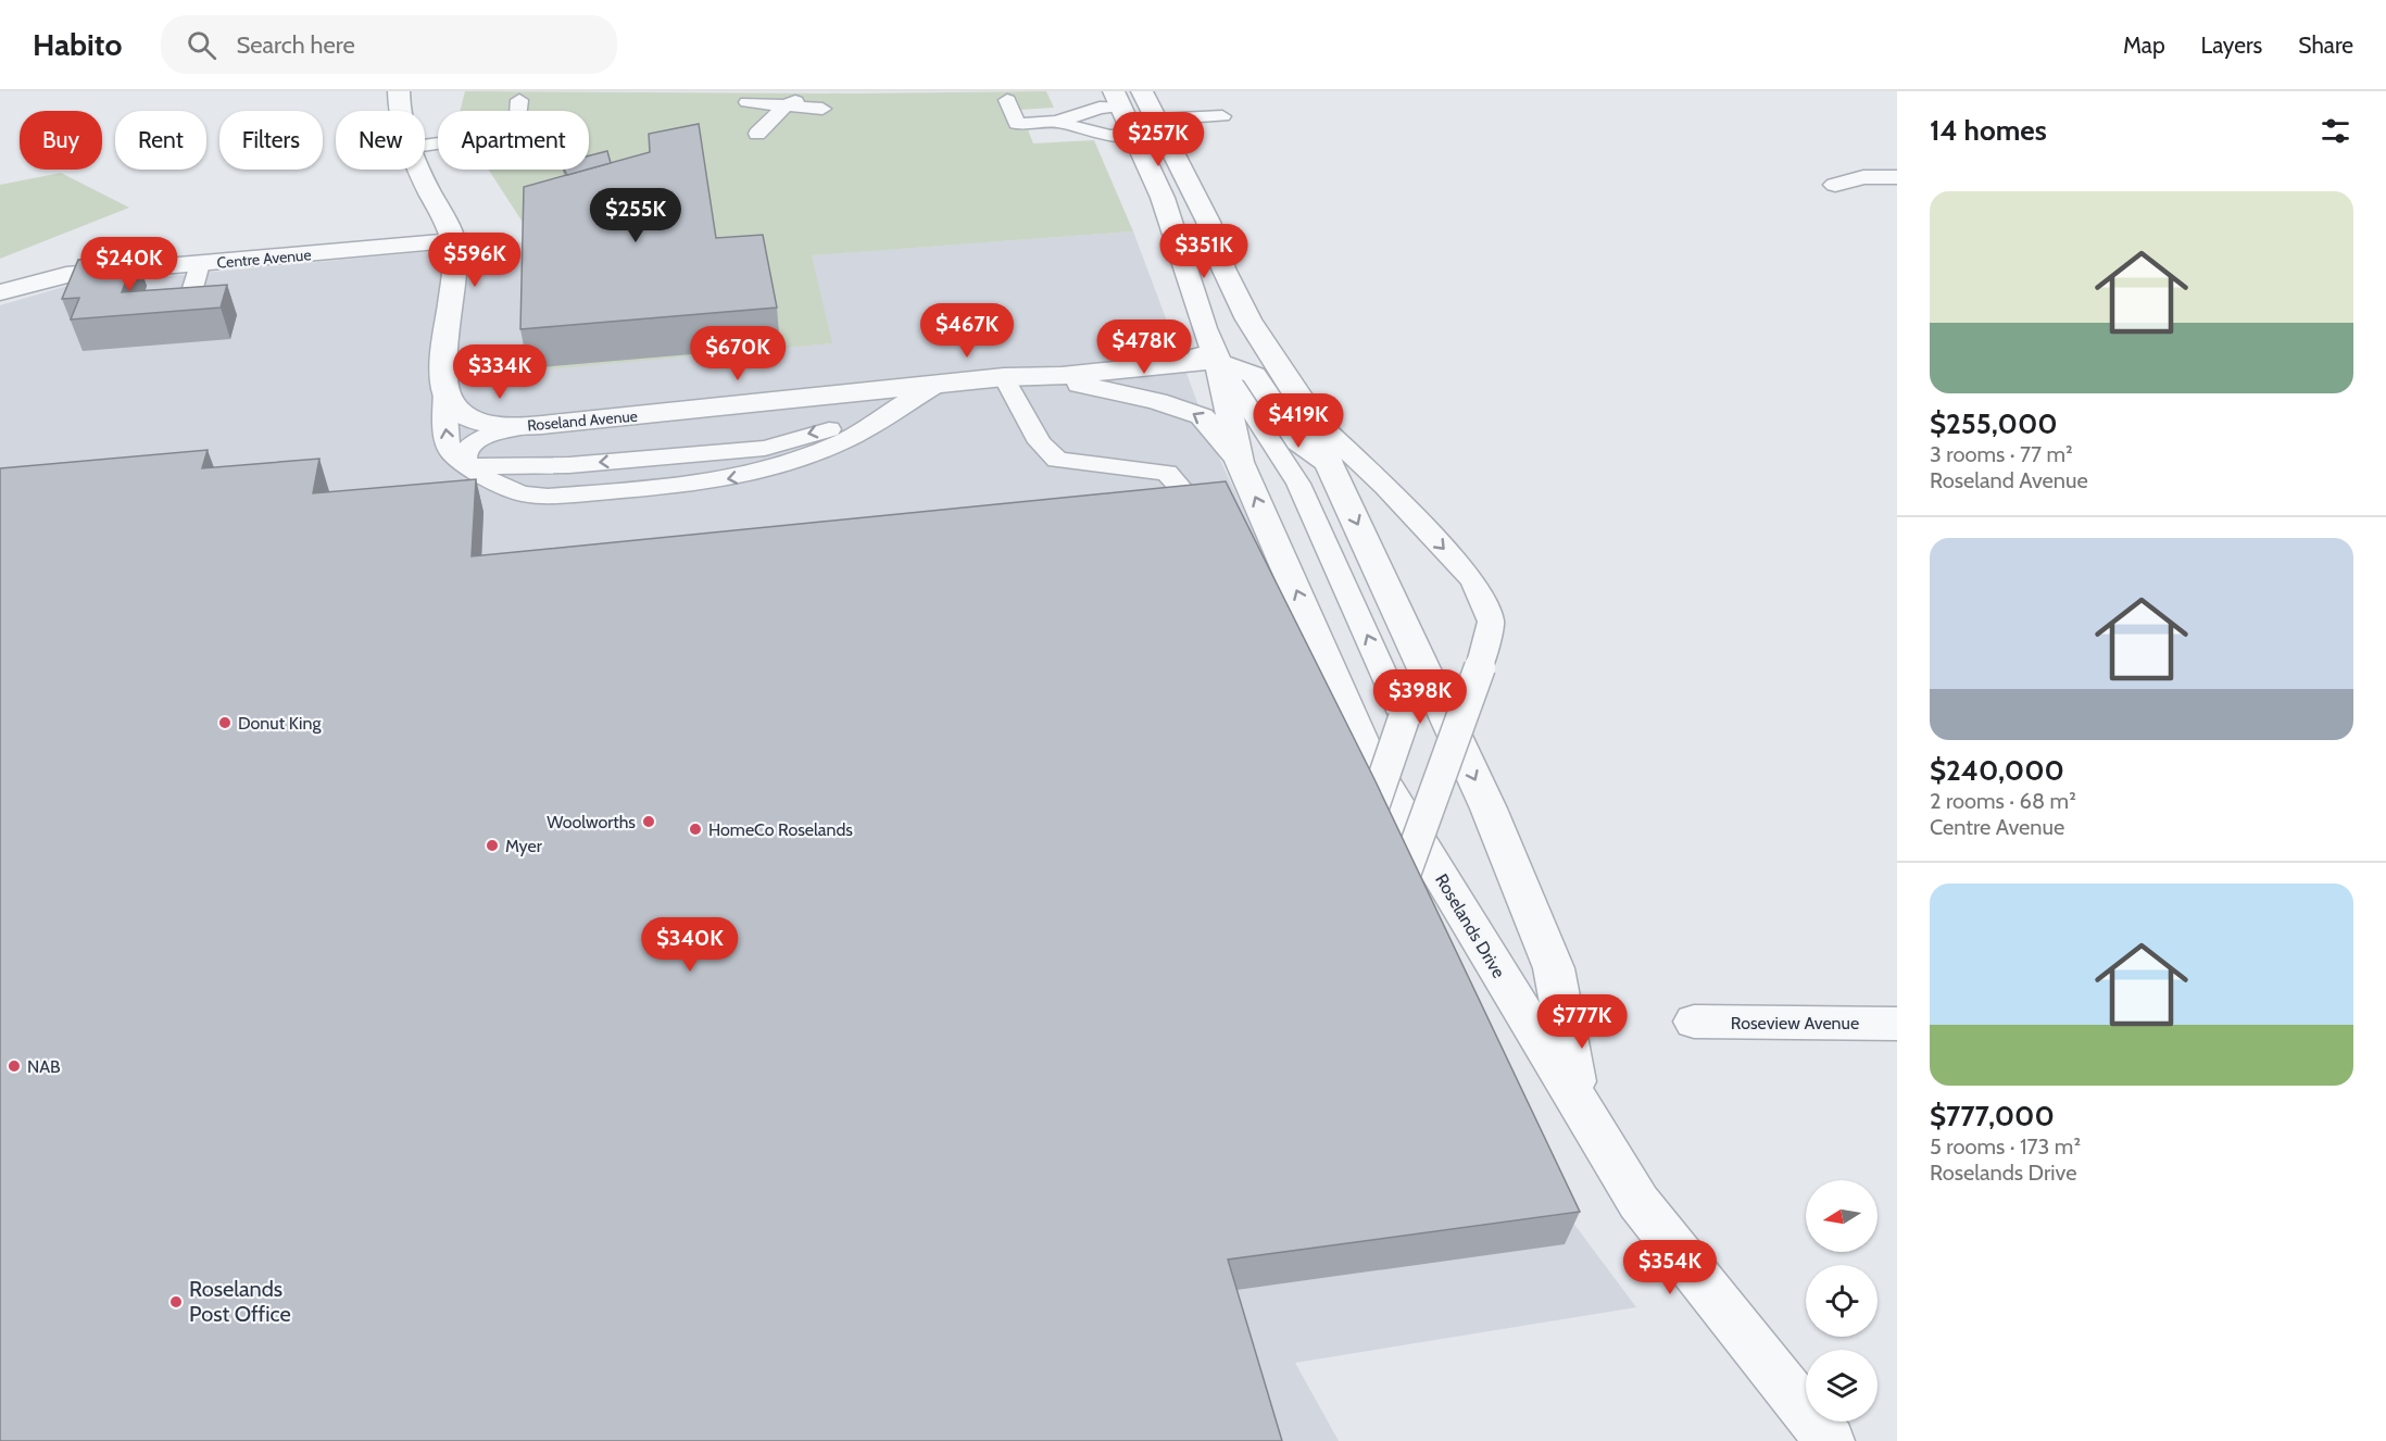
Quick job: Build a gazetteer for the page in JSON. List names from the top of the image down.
{
  "streets": {
    "street": [
      "Centre Avenue",
      "Roseland Avenue",
      "Roselands Drive",
      "Roseview Avenue"
    ]
  },
  "crossings": [
    ["Roseland Avenue", "Roselands Drive"]
  ],
  "places": [
    "Donut King",
    "Woolworths",
    "HomeCo Roselands",
    "Myer",
    "NAB",
    "Roselands Post Office"
  ],
  "north": "left",
  "page": {
    "header": "Habito",
    "search": "Search here",
    "nav": ["Map", "Layers", "Share"],
    "heading": "14 homes",
    "chip": [
      "Buy",
      "Rent",
      "Filters",
      "New",
      "Apartment"
    ],
    "price": [
      "$257K",
      "$255K",
      "$351K",
      "$596K",
      "$240K",
      "$467K",
      "$478K",
      "$670K",
      "$334K",
      "$419K",
      "$398K",
      "$340K",
      "$777K",
      "$354K"
    ],
    "list": [
      {
        "name": "$255,000",
        "note": "3 rooms · 77 m² · Roseland Avenue"
      },
      {
        "name": "$240,000",
        "note": "2 rooms · 68 m² · Centre Avenue"
      },
      {
        "name": "$777,000",
        "note": "5 rooms · 173 m² · Roselands Drive"
      }
    ]
  }
}
